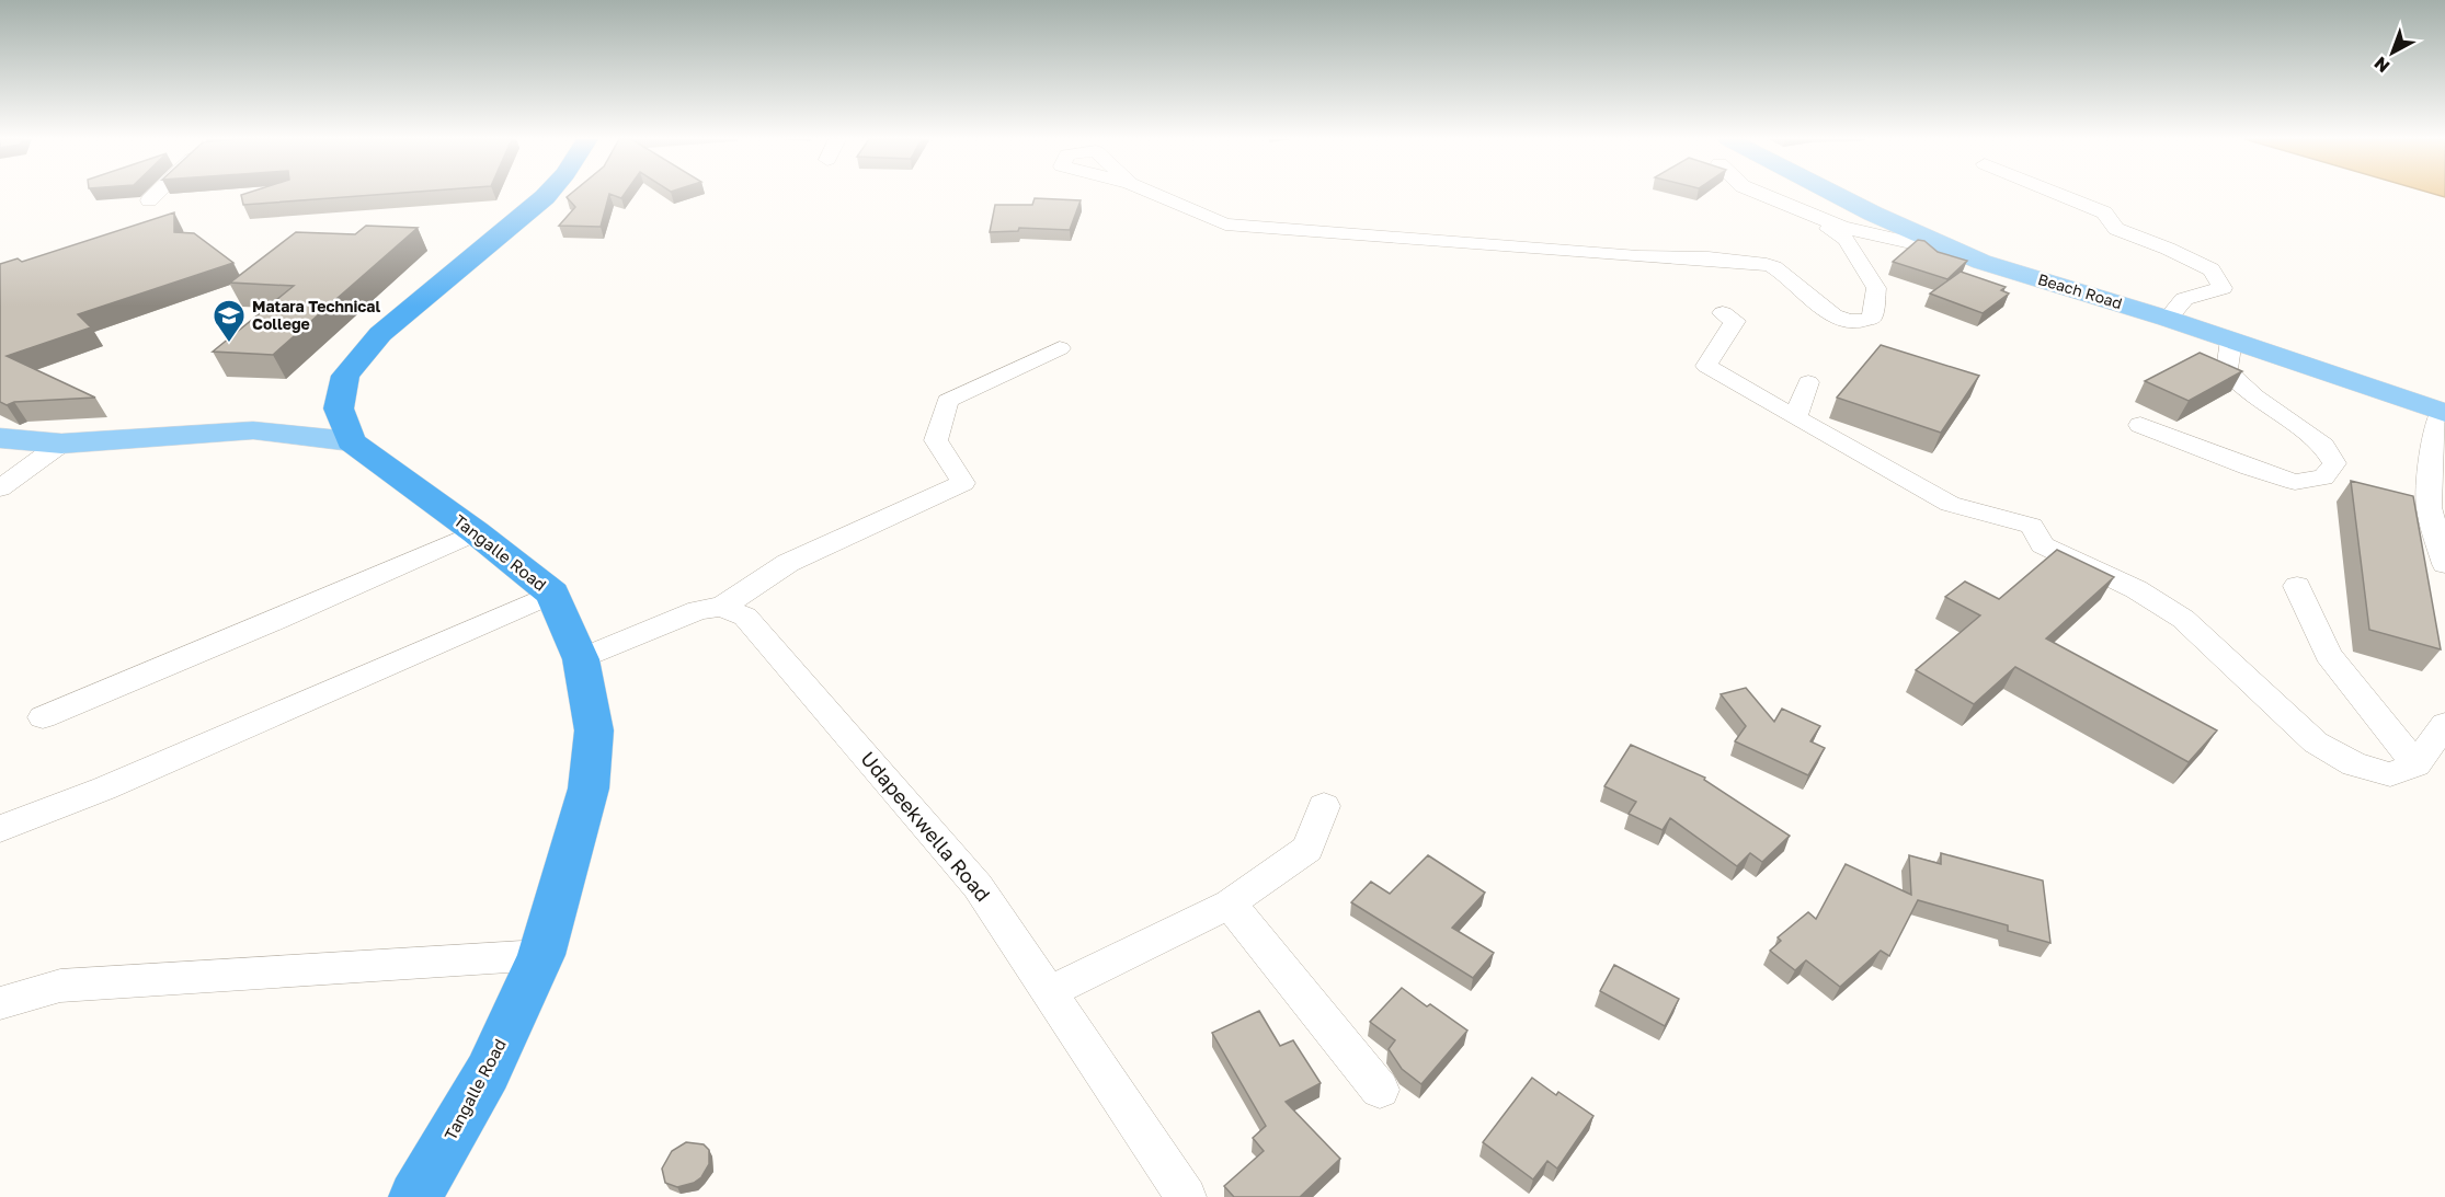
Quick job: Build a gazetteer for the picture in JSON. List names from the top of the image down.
{
  "streets": {
    "highway": ["Tangalle Road"],
    "main road": ["Beach Road"],
    "street": ["Udapeekwella Road"]
  },
  "places": {
    "school or university": ["Matara Technical College"]
  },
  "north": "bottom left"
}
